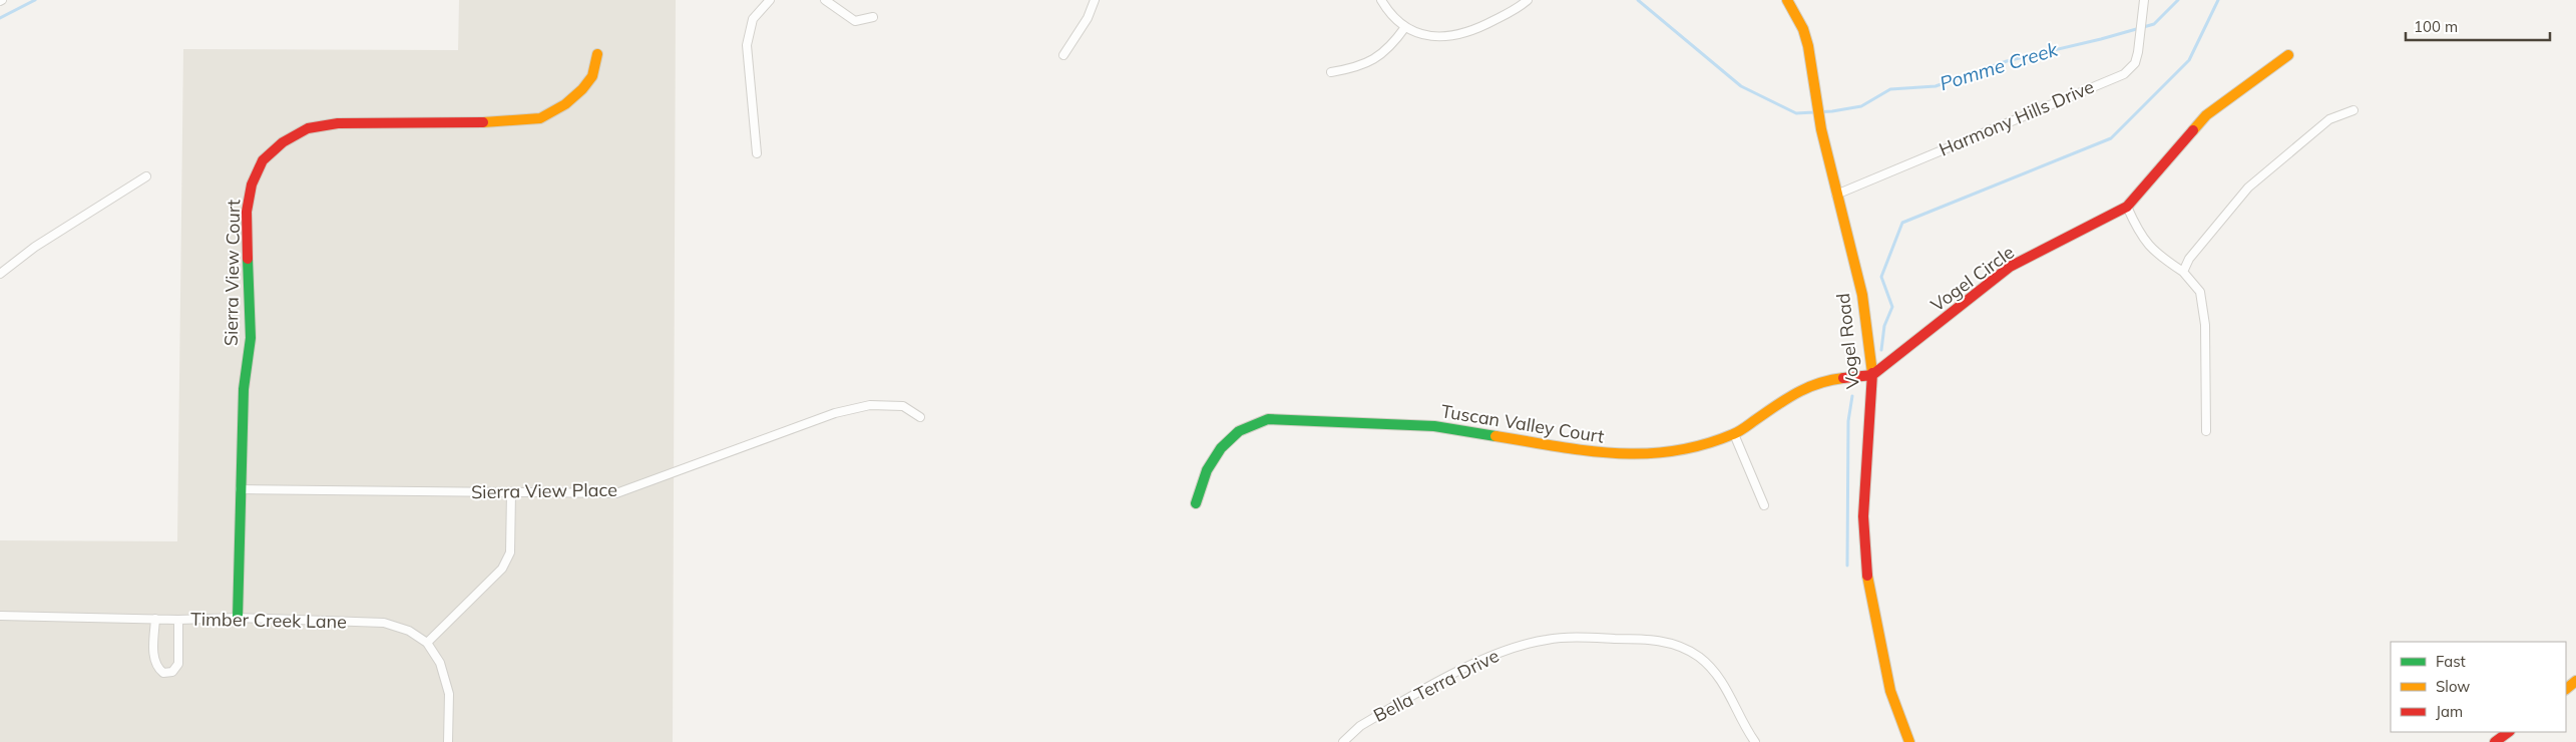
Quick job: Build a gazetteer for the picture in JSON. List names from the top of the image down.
{
  "streets": {
    "street": [
      "Harmony Hills Drive",
      "Sierra View Court",
      "Vogel Circle",
      "Vogel Road",
      "Tuscan Valley Court",
      "Sierra View Place",
      "Timber Creek Lane",
      "Bella Terra Drive"
    ]
  },
  "crossings": [
    ["Harmony Hills Drive", "Vogel Road"],
    ["Sierra View Court", "Sierra View Place"],
    ["Sierra View Court", "Timber Creek Lane"],
    ["Vogel Circle", "Vogel Road"],
    ["Vogel Circle", "Tuscan Valley Court"],
    ["Vogel Road", "Tuscan Valley Court"]
  ],
  "water": ["Pomme Creek"],
  "legend": ["Fast", "Slow", "Jam"],
  "scale_bar": "100 m"
}
